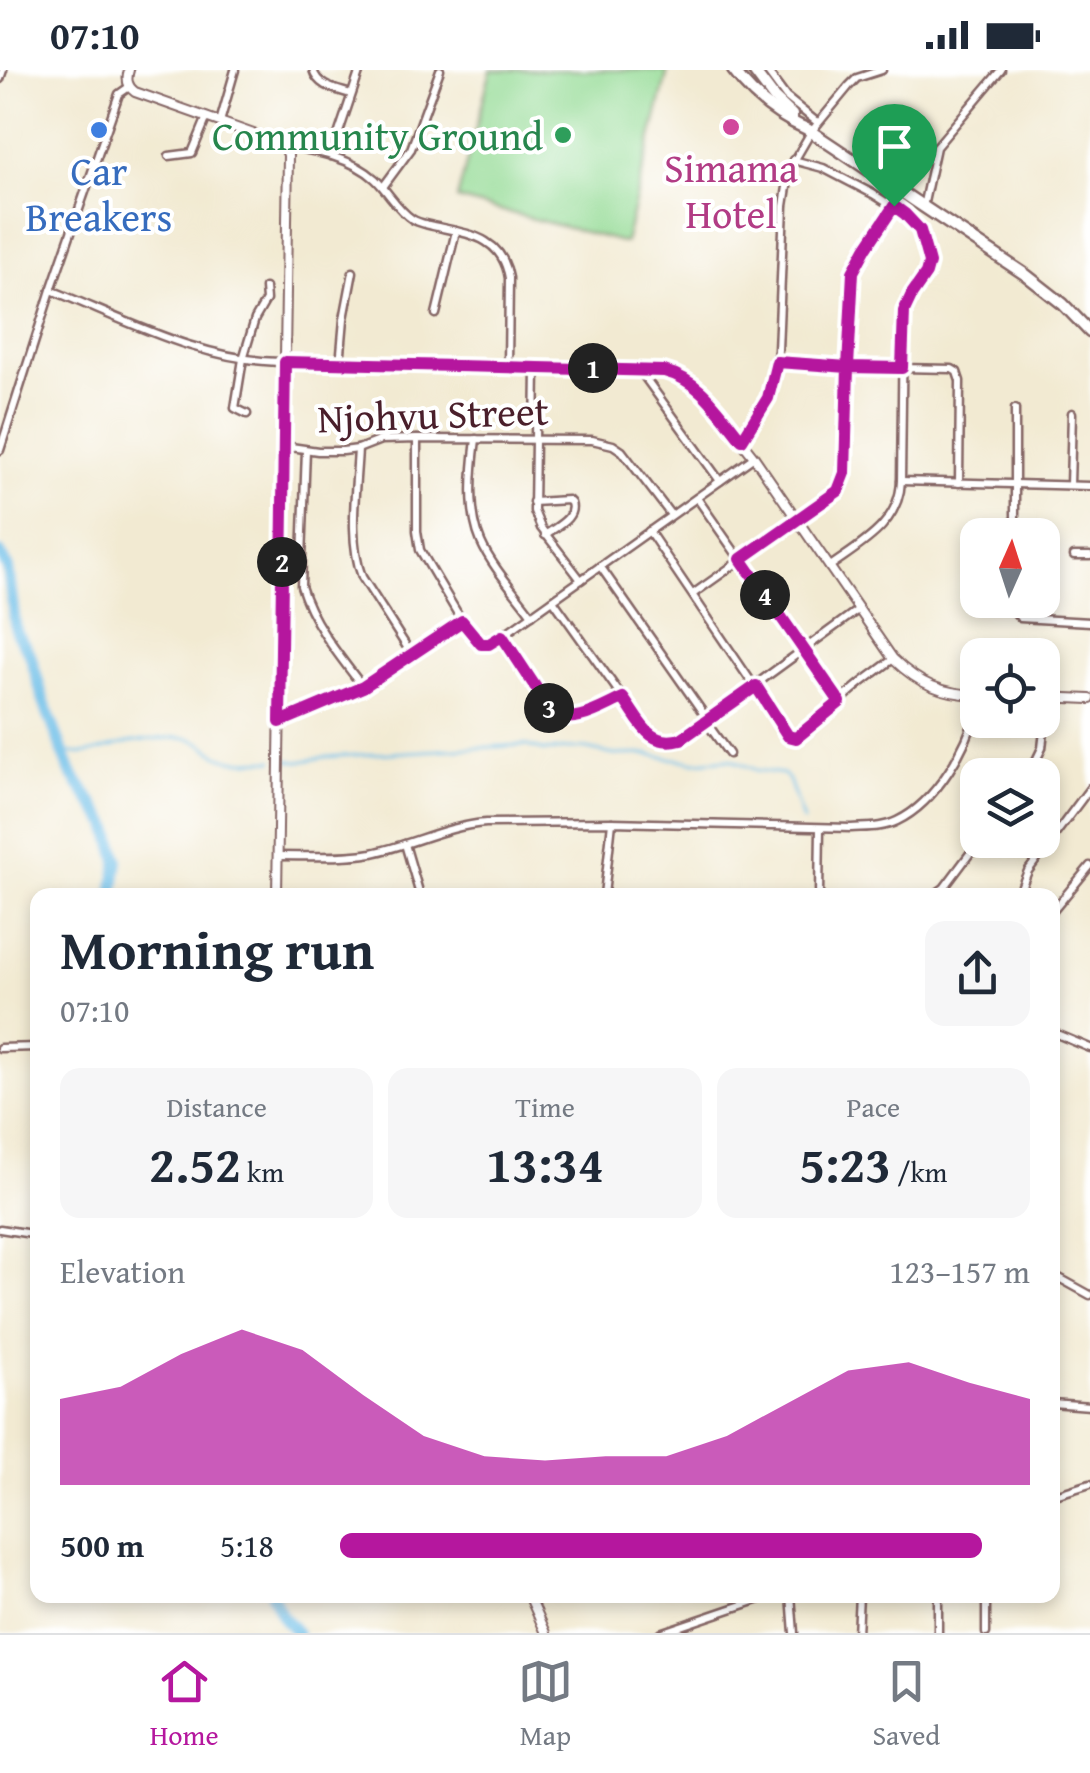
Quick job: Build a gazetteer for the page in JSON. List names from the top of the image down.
{
  "streets": {
    "street": ["Njohvu Street"]
  },
  "places": ["Simama Hotel", "Car Breakers", "Community Ground"],
  "north": "top",
  "page": {
    "status": "07:10",
    "pins": [
      "1",
      "2",
      "4",
      "3"
    ],
    "heading": ["Morning run", "07:10"],
    "stats": [
      ["Distance", "2.52 km"],
      ["Time", "13:34"],
      ["Pace", "5:23 /km"]
    ],
    "chart": ["Elevation", "123–157 m"],
    "list": [
      {
        "name": "500 m",
        "note": "5:18"
      }
    ],
    "tabs": ["Home", "Map", "Saved"]
  }
}
